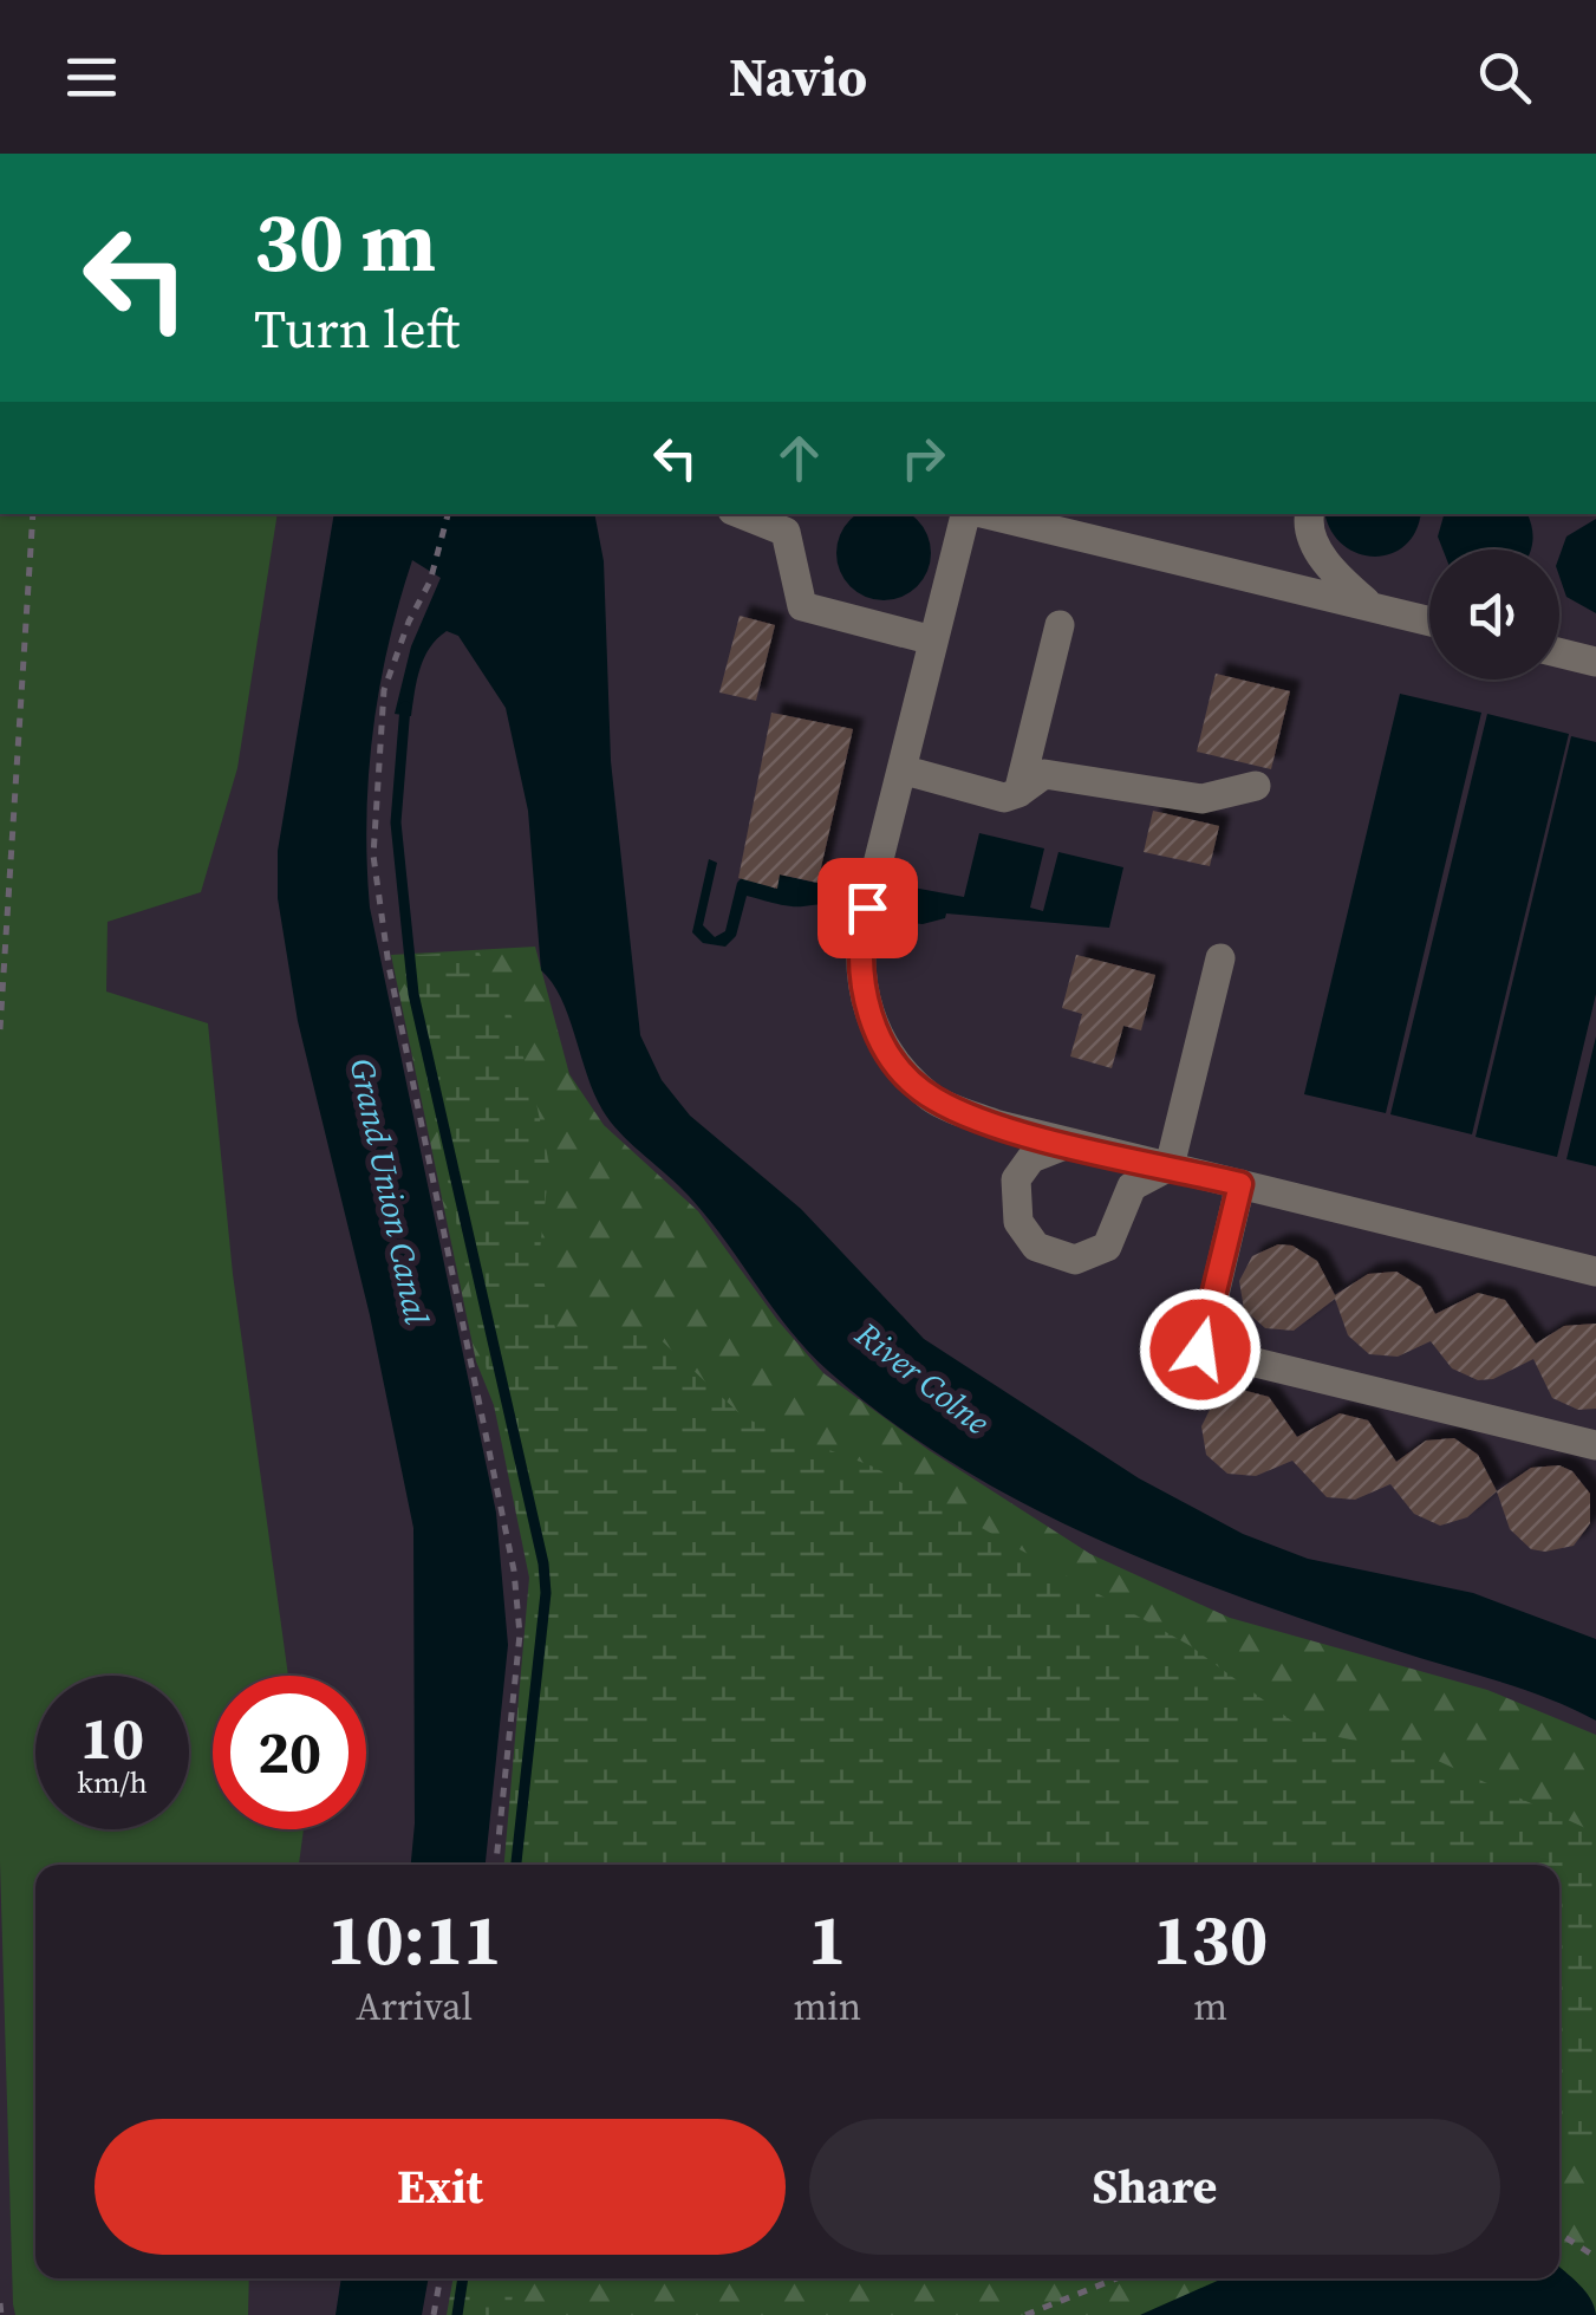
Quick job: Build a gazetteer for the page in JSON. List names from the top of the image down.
{
  "water": ["Grand Union Canal", "River Colne"],
  "page": {
    "header": "Navio",
    "turn": ["30 m", "Turn left"],
    "speed": "10 km/h",
    "limit": "20",
    "eta": [
      "10:11",
      "Arrival",
      "1",
      "min",
      "130",
      "m"
    ],
    "buttons": ["Exit", "Share"]
  }
}
